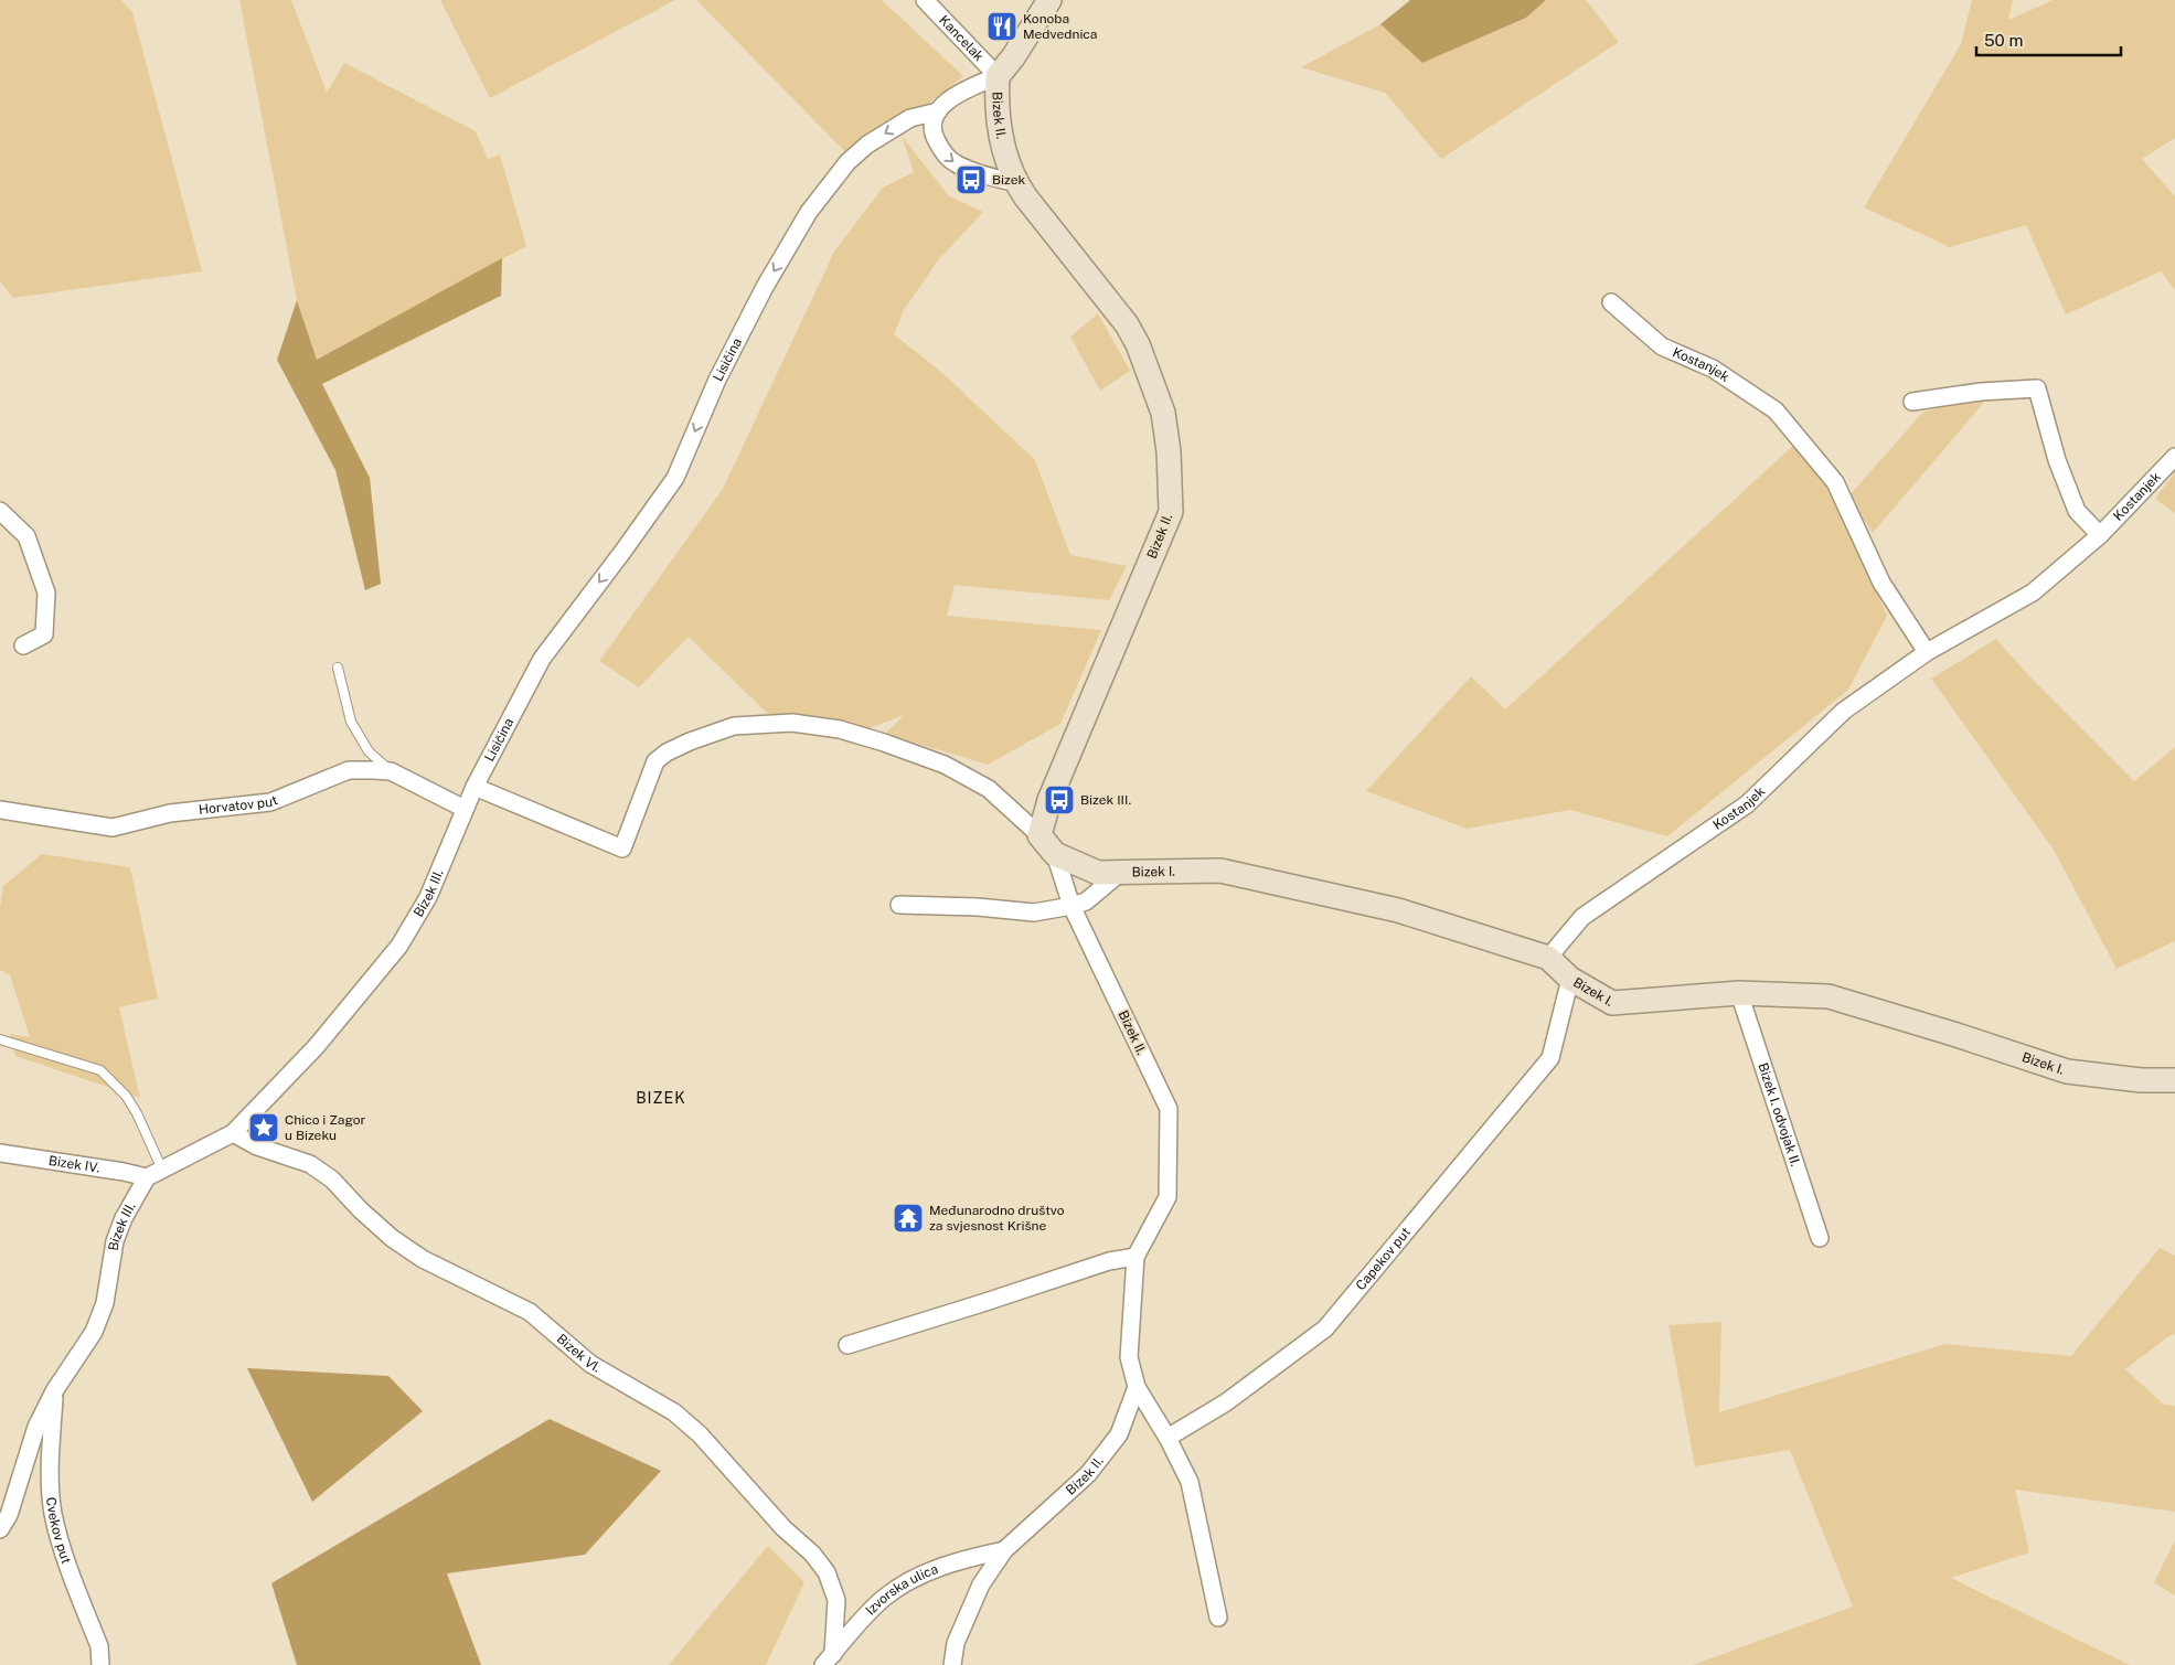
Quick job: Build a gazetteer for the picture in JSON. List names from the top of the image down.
{
  "streets": {
    "street": [
      "Kancelak",
      "Bizek II.",
      "Lisičina",
      "Kostanjek",
      "Horvatov put",
      "Bizek I.",
      "Bizek III.",
      "Bizek I. odvojak II.",
      "Bizek IV.",
      "Capekov put",
      "Bizek VI.",
      "Cvekov put",
      "Izvorska ulica"
    ]
  },
  "crossings": [
    ["Kancelak", "Bizek II."],
    ["Kancelak", "Lisičina"],
    ["Bizek II.", "Lisičina"],
    ["Bizek II.", "Bizek I."],
    ["Bizek II.", "Izvorska ulica"],
    ["Lisičina", "Bizek III."],
    ["Kostanjek", "Bizek I."],
    ["Horvatov put", "Bizek III."],
    ["Bizek I.", "Bizek I. odvojak II."],
    ["Bizek I.", "Capekov put"],
    ["Bizek III.", "Bizek IV."],
    ["Bizek III.", "Bizek VI."],
    ["Bizek III.", "Cvekov put"],
    ["Bizek VI.", "Izvorska ulica"]
  ],
  "one_way": ["Lisičina"],
  "districts": ["BIZEK"],
  "places": {
    "restaurant": ["Konoba Medvednica"],
    "bus stop": ["Bizek", "Bizek III."],
    "place": ["Chico i Zagor u Bizeku"],
    "temple": ["Međunarodno društvo za svjesnost Krišne"]
  },
  "scale_bar": "50 m"
}
